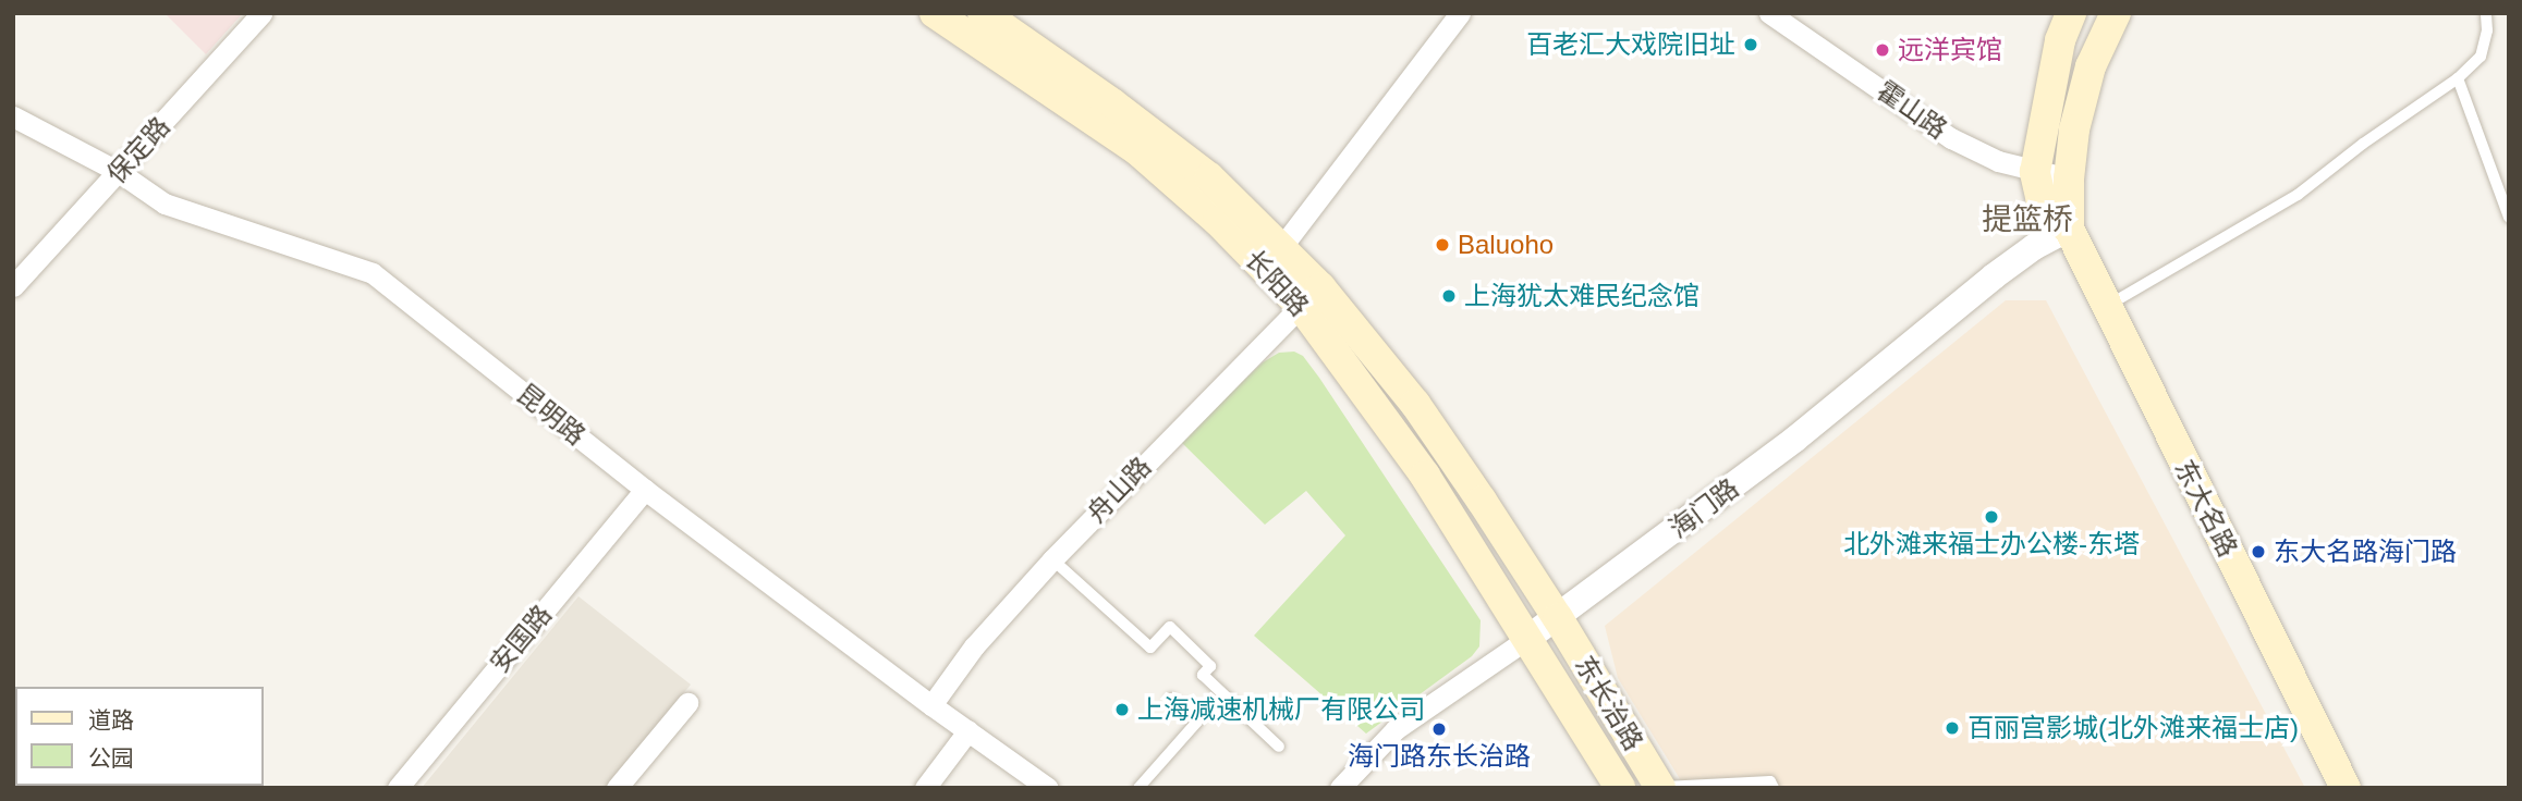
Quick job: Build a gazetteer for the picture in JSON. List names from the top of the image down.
{
  "streets": {
    "main road": ["长阳路", "东大名路", "东长治路"],
    "street": [
      "霍山路",
      "保定路",
      "昆明路",
      "舟山路",
      "海门路",
      "安国路"
    ]
  },
  "crossings": [
    ["霍山路", "东大名路"],
    ["保定路", "昆明路"],
    ["长阳路", "舟山路"],
    ["长阳路", "海门路"],
    ["长阳路", "东长治路"],
    ["昆明路", "舟山路"],
    ["昆明路", "安国路"],
    ["海门路", "东大名路"],
    ["海门路", "东长治路"]
  ],
  "districts": ["提篮桥"],
  "places": [
    "百老汇大戏院旧址",
    "远洋宾馆",
    "Baluoho",
    "上海犹太难民纪念馆",
    "北外滩来福士办公楼-东塔",
    "东大名路海门路",
    "上海减速机械厂有限公司",
    "百丽宫影城(北外滩来福士店)",
    "海门路东长治路"
  ],
  "legend": ["道路", "公园"]
}
